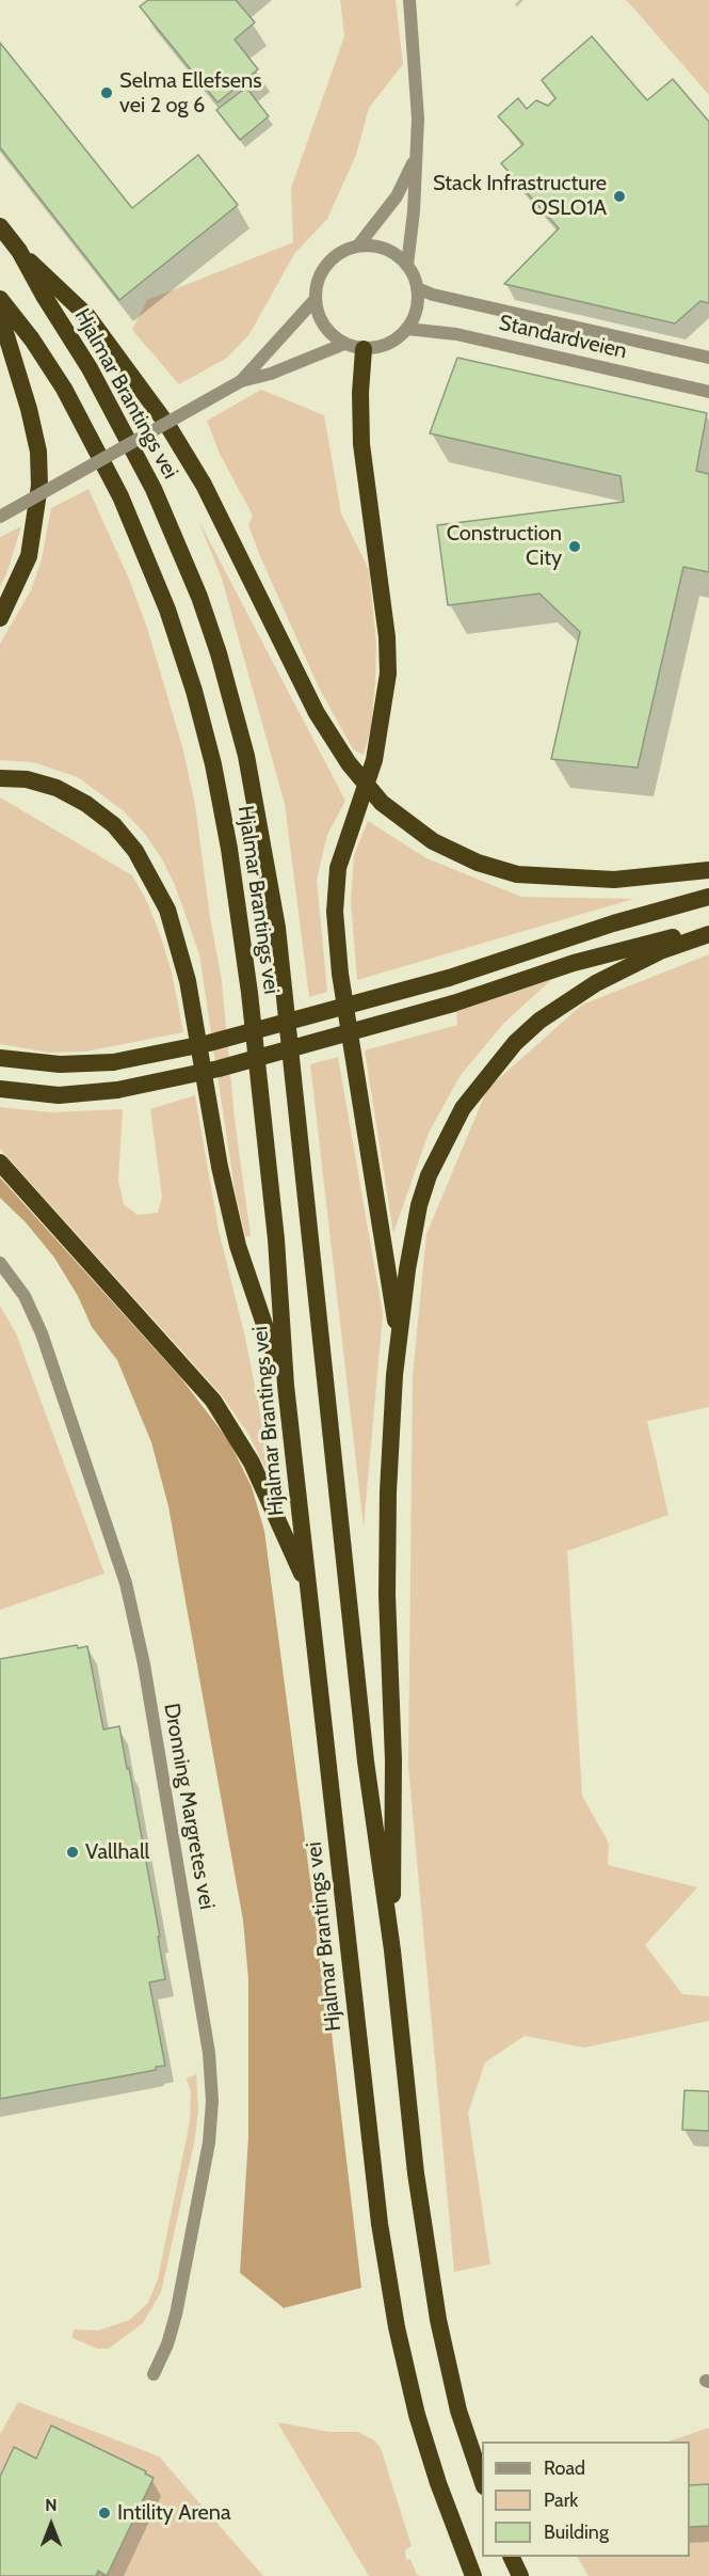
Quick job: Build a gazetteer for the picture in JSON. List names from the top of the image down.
{
  "streets": {
    "highway": ["Hjalmar Brantings vei"],
    "street": ["Standardveien", "Dronning Margretes vei"]
  },
  "places": [
    "Selma Ellefsens vei 2 og 6",
    "Stack Infrastructure OSLO1A",
    "Construction City",
    "Vallhall",
    "Intility Arena"
  ],
  "legend": ["Road", "Park", "Building"],
  "north": "top"
}
